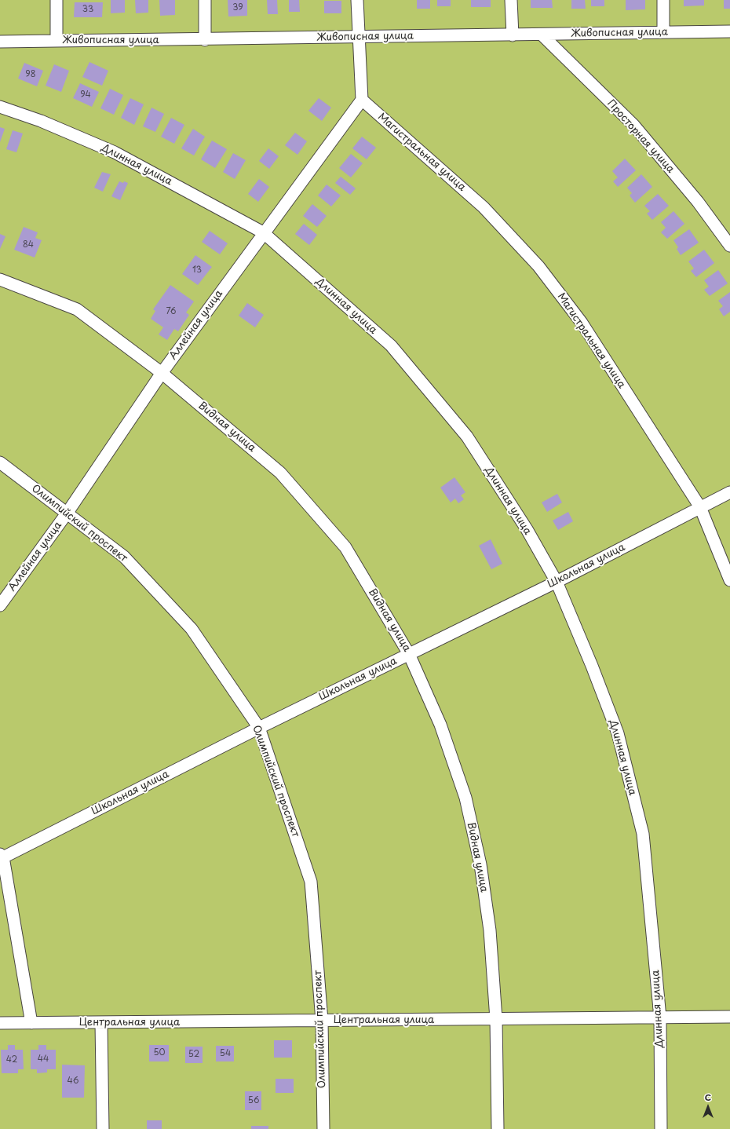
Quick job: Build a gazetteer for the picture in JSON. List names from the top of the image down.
{
  "streets": {
    "street": [
      "Живописная улица",
      "Просторная улица",
      "Магистральная улица",
      "Длинная улица",
      "Аллейная улица",
      "Видная улица",
      "Олимпийский проспект",
      "Школьная улица",
      "Центральная улица"
    ]
  },
  "crossings": [
    ["Живописная улица", "Просторная улица"],
    ["Магистральная улица", "Аллейная улица"],
    ["Магистральная улица", "Школьная улица"],
    ["Длинная улица", "Аллейная улица"],
    ["Длинная улица", "Школьная улица"],
    ["Длинная улица", "Центральная улица"],
    ["Аллейная улица", "Видная улица"],
    ["Аллейная улица", "Олимпийский проспект"],
    ["Видная улица", "Школьная улица"],
    ["Видная улица", "Центральная улица"],
    ["Олимпийский проспект", "Школьная улица"],
    ["Олимпийский проспект", "Центральная улица"]
  ],
  "house_numbers": [
    "39",
    "33",
    "98",
    "94",
    "84",
    "13",
    "76",
    "50",
    "54",
    "52",
    "44",
    "42",
    "46",
    "56"
  ],
  "north": "top"
}
